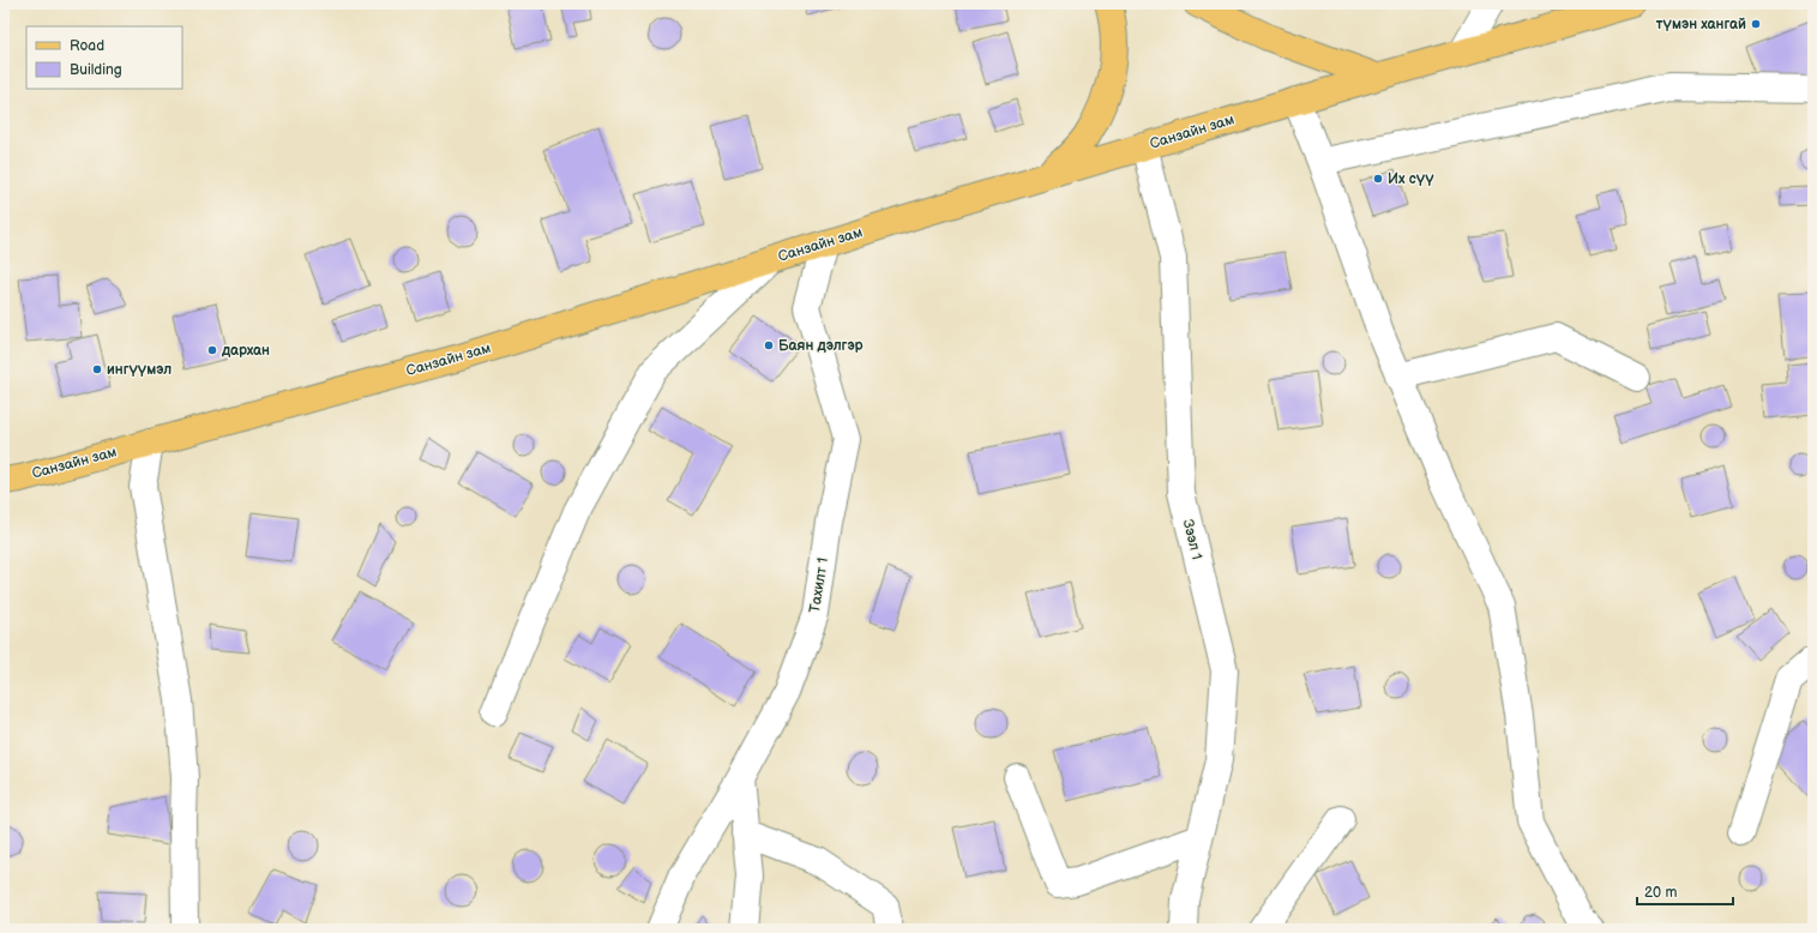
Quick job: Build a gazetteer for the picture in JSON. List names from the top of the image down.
{
  "streets": {
    "main road": ["Санзайн зам"],
    "street": ["Зээл 1", "Тахилт 1"]
  },
  "crossings": [
    ["Санзайн зам", "Зээл 1"],
    ["Санзайн зам", "Тахилт 1"]
  ],
  "places": [
    "түмэн хангай",
    "Их сүү",
    "Баян дэлгэр",
    "дархан",
    "ингүүмэл"
  ],
  "legend": ["Road", "Building"],
  "scale_bar": "20 m"
}
